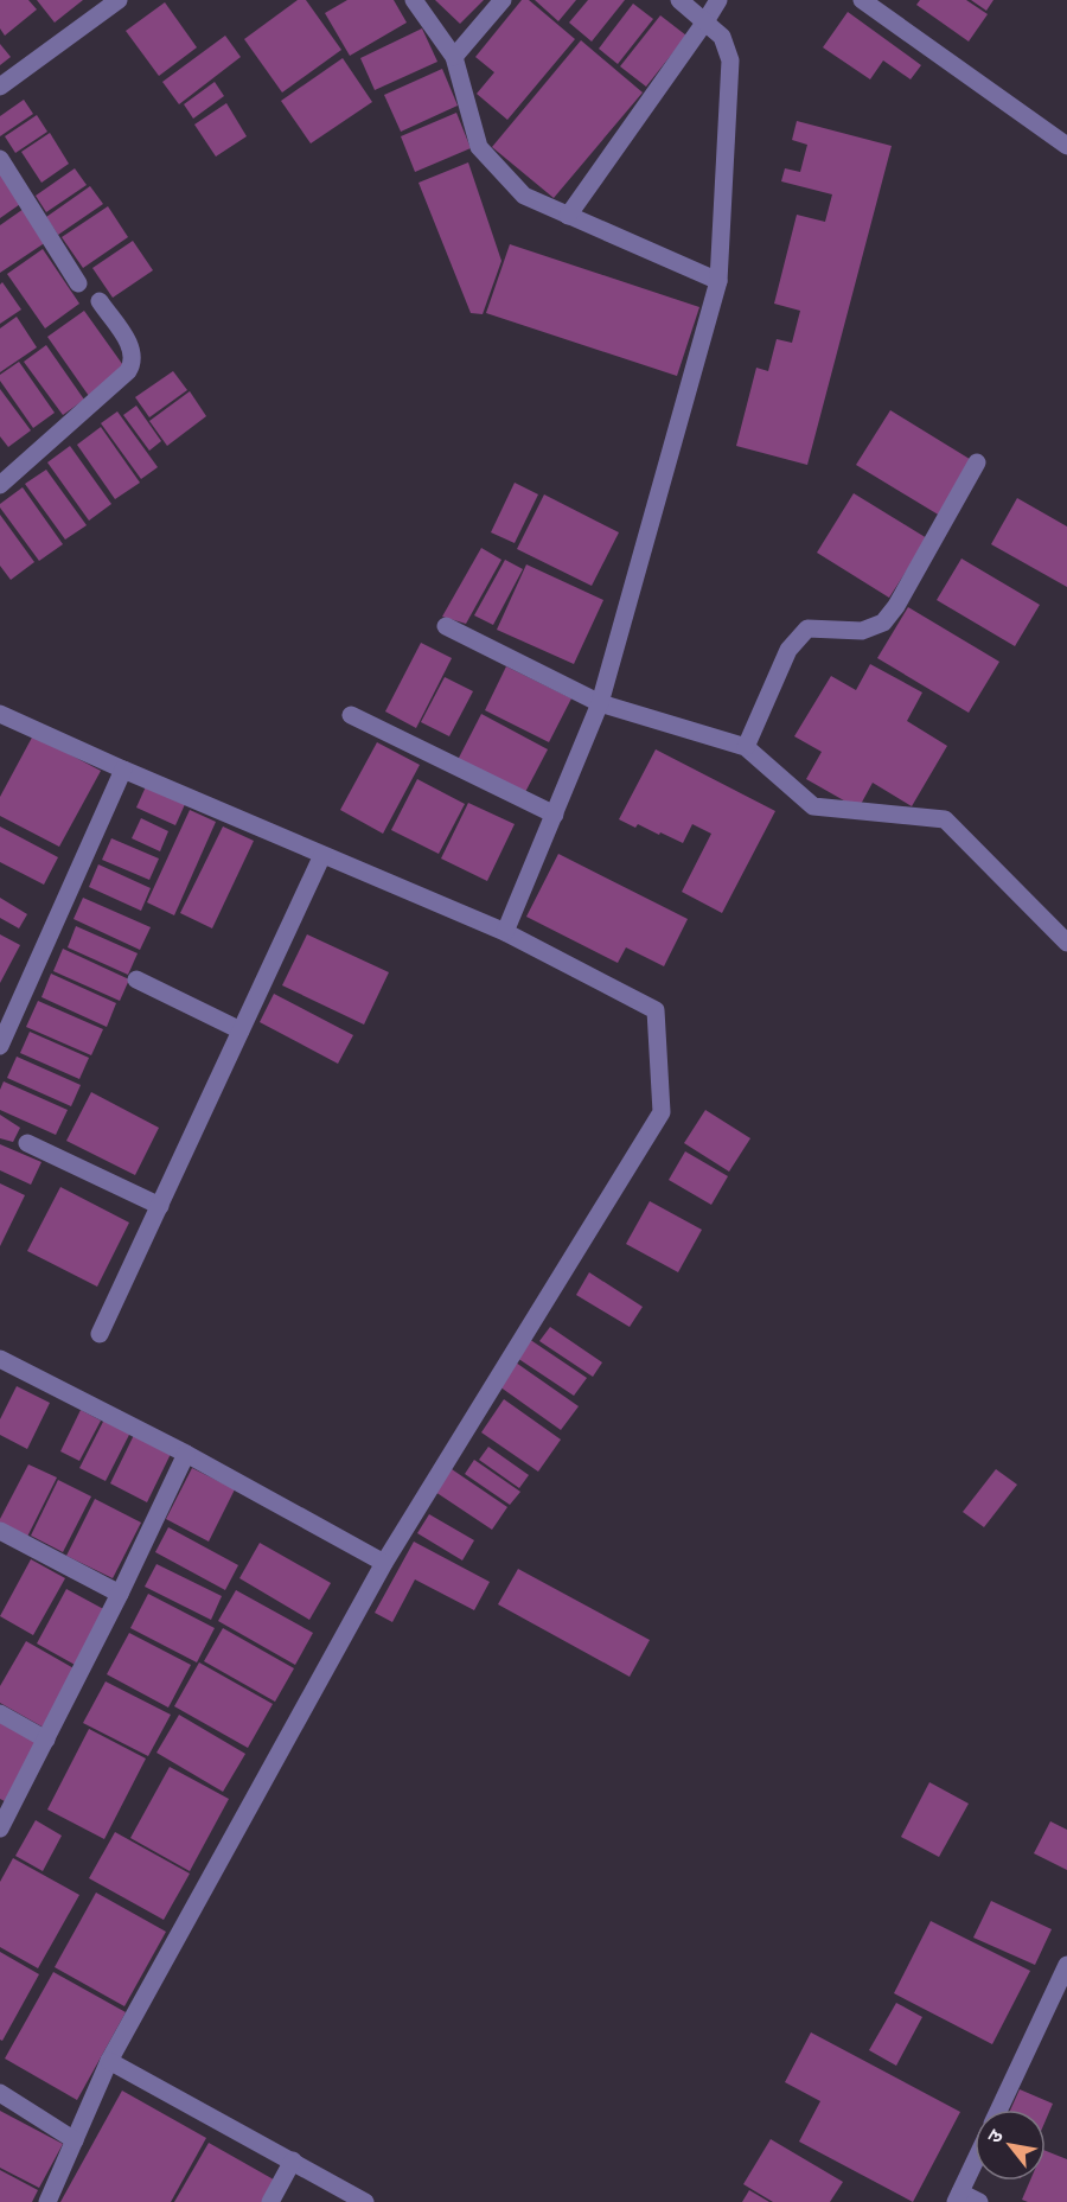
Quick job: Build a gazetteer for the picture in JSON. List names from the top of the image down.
{
  "north": "top left"
}
